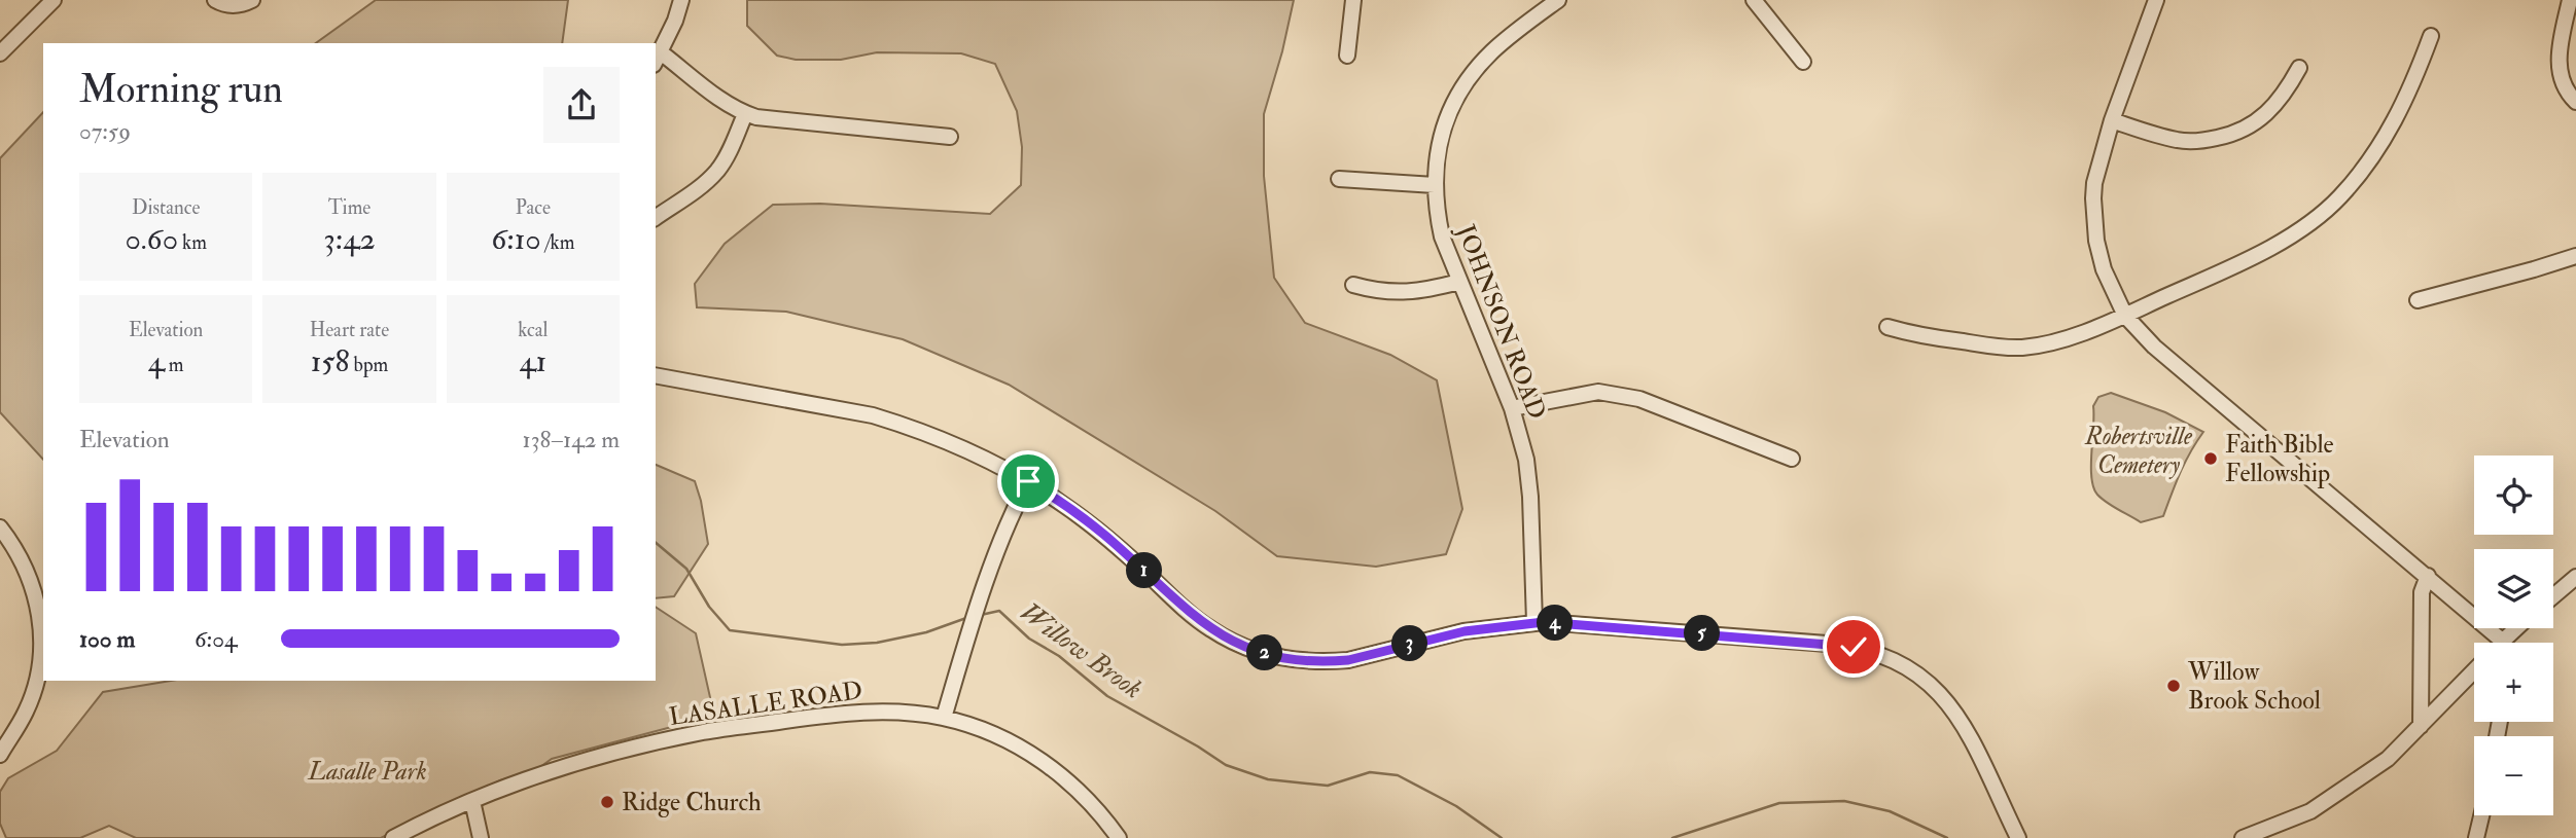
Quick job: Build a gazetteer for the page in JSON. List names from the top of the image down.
{
  "streets": {
    "street": ["JOHNSON ROAD", "LASALLE ROAD"]
  },
  "water": ["Willow Brook"],
  "parks": ["Robertsville Cemetery", "Lasalle Park"],
  "places": ["Faith Bible Fellowship", "Willow Brook School", "Ridge Church"],
  "page": {
    "heading": ["Morning run", "07:59"],
    "stats": [
      ["Distance", "0.60 km"],
      ["Time", "3:42"],
      ["Pace", "6:10 /km"],
      ["Elevation", "4 m"],
      ["Heart rate", "158 bpm"],
      ["kcal", "41"]
    ],
    "chart": ["Elevation", "138–142 m"],
    "map_buttons": ["+", "−"],
    "pins": [
      "1",
      "4",
      "5",
      "3",
      "2"
    ],
    "list": [
      {
        "name": "100 m",
        "note": "6:04"
      }
    ]
  }
}
